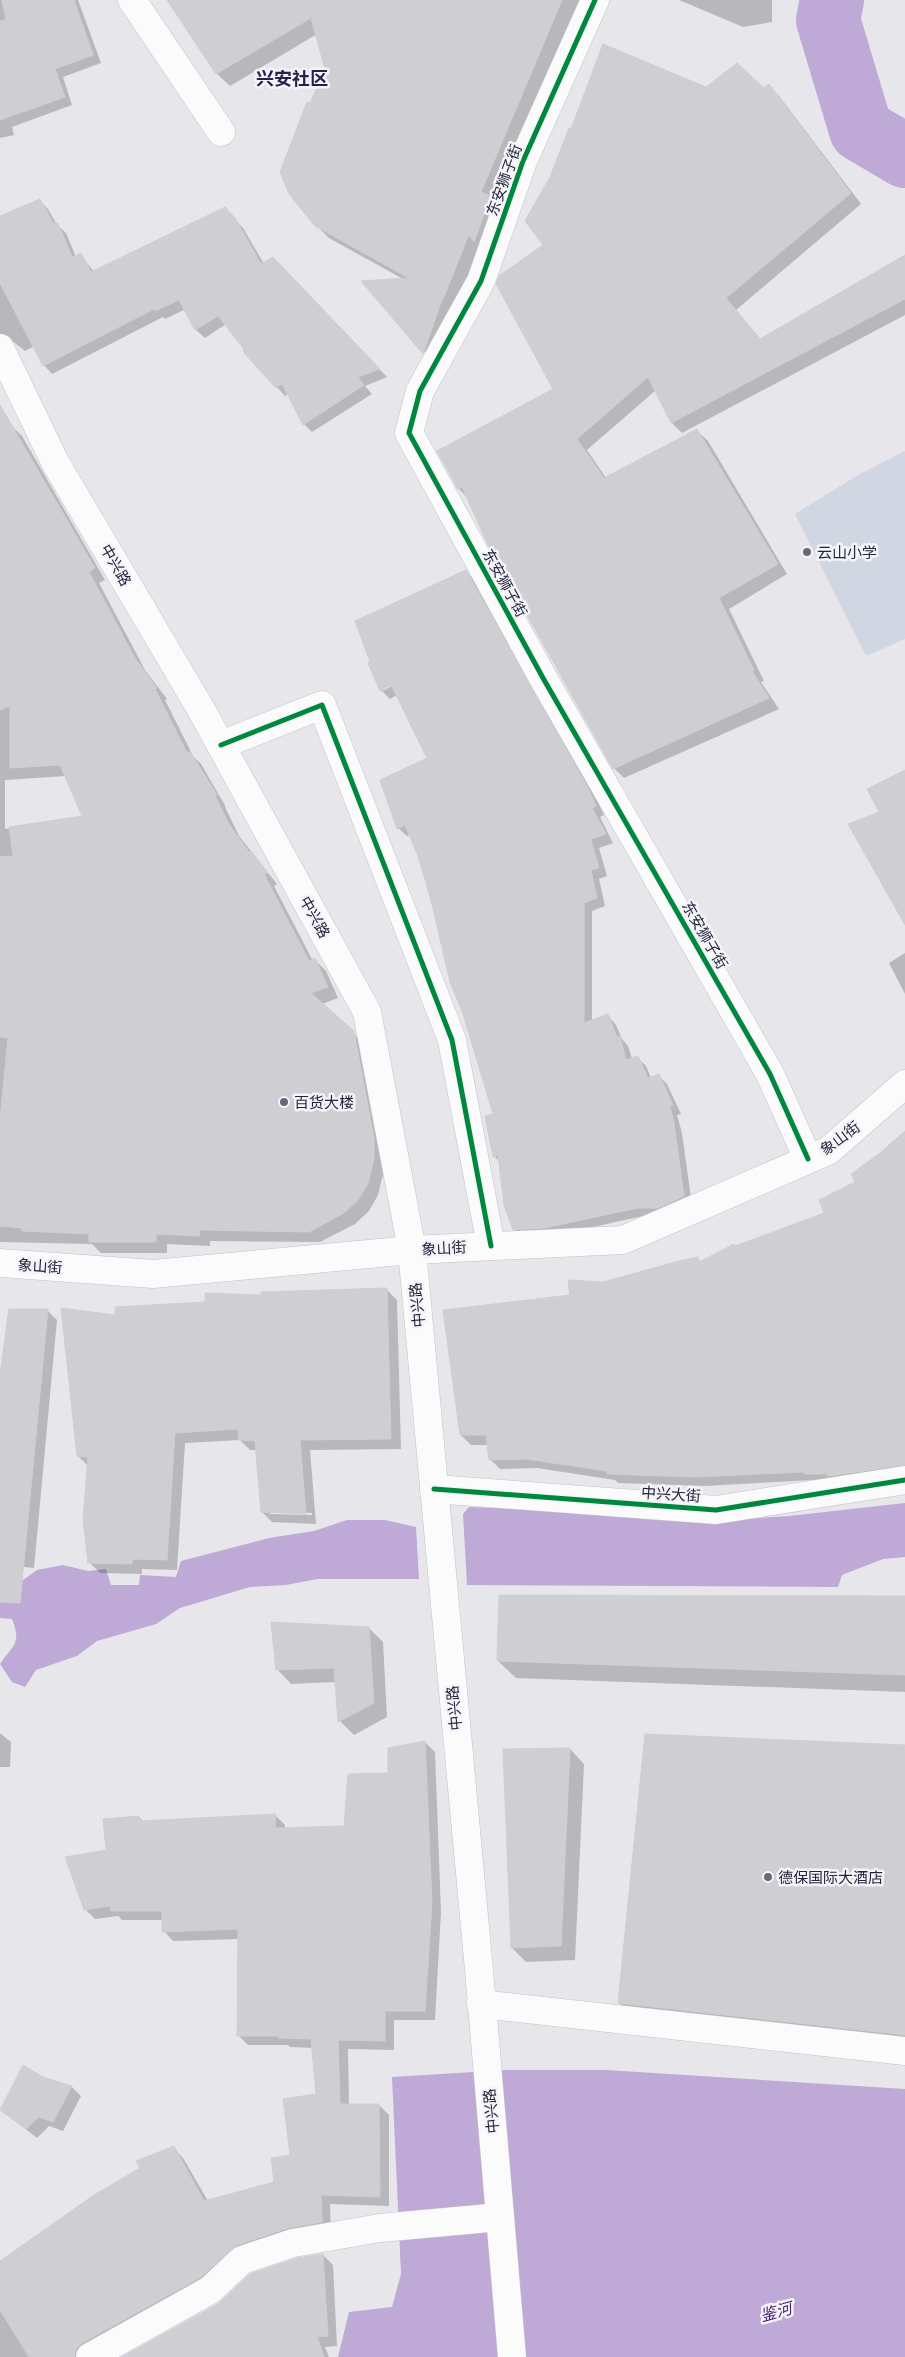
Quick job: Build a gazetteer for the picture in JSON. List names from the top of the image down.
{
  "streets": {
    "street": [
      "东安狮子街",
      "中兴路",
      "象山街",
      "中兴大街"
    ]
  },
  "crossings": [
    ["东安狮子街", "象山街"],
    ["中兴路", "象山街"],
    ["中兴路", "中兴大街"]
  ],
  "districts": ["兴安社区"],
  "water": ["鉴河"],
  "places": ["云山小学", "百货大楼", "德保国际大酒店"]
}
